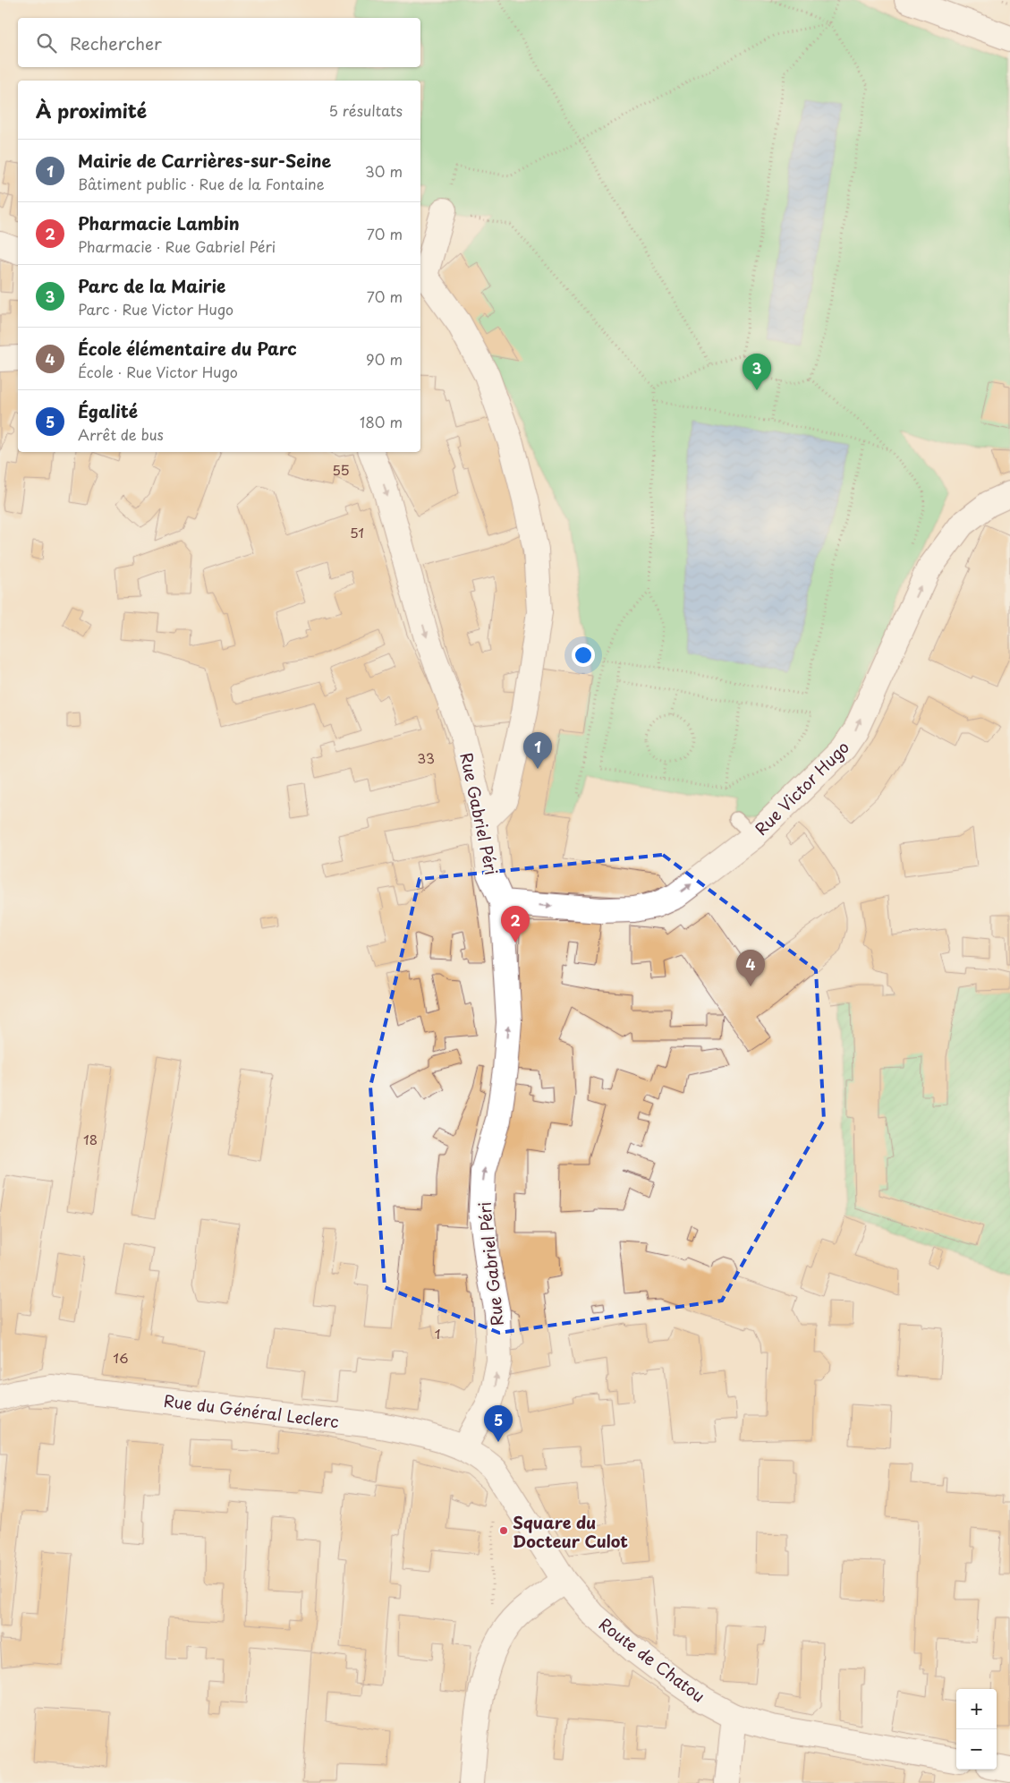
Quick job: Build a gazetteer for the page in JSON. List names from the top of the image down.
{
  "streets": {
    "street": [
      "Rue Victor Hugo",
      "Rue Gabriel Péri",
      "Rue du Général Leclerc",
      "Route de Chatou"
    ]
  },
  "crossings": [
    ["Rue Victor Hugo", "Rue Gabriel Péri"],
    ["Rue Gabriel Péri", "Rue du Général Leclerc"],
    ["Rue du Général Leclerc", "Route de Chatou"]
  ],
  "one_way": ["Rue Victor Hugo"],
  "places": ["Square du Docteur Culot"],
  "house_numbers": [
    "55",
    "51",
    "33",
    "18",
    "1",
    "16"
  ],
  "page": {
    "search": "Rechercher",
    "heading": ["À proximité", "5 résultats"],
    "list": [
      {
        "mark": "1",
        "name": "Mairie de Carrières-sur-Seine",
        "note": "Bâtiment public · Rue de la Fontaine",
        "value": "30 m"
      },
      {
        "mark": "2",
        "name": "Pharmacie Lambin",
        "note": "Pharmacie · Rue Gabriel Péri",
        "value": "70 m"
      },
      {
        "mark": "3",
        "name": "Parc de la Mairie",
        "note": "Parc · Rue Victor Hugo",
        "value": "70 m"
      },
      {
        "mark": "4",
        "name": "École élémentaire du Parc",
        "note": "École · Rue Victor Hugo",
        "value": "90 m"
      },
      {
        "mark": "5",
        "name": "Égalité",
        "note": "Arrêt de bus",
        "value": "180 m"
      }
    ],
    "pins": [
      "3",
      "1",
      "2",
      "4",
      "5"
    ],
    "map_buttons": ["+", "−"]
  }
}
